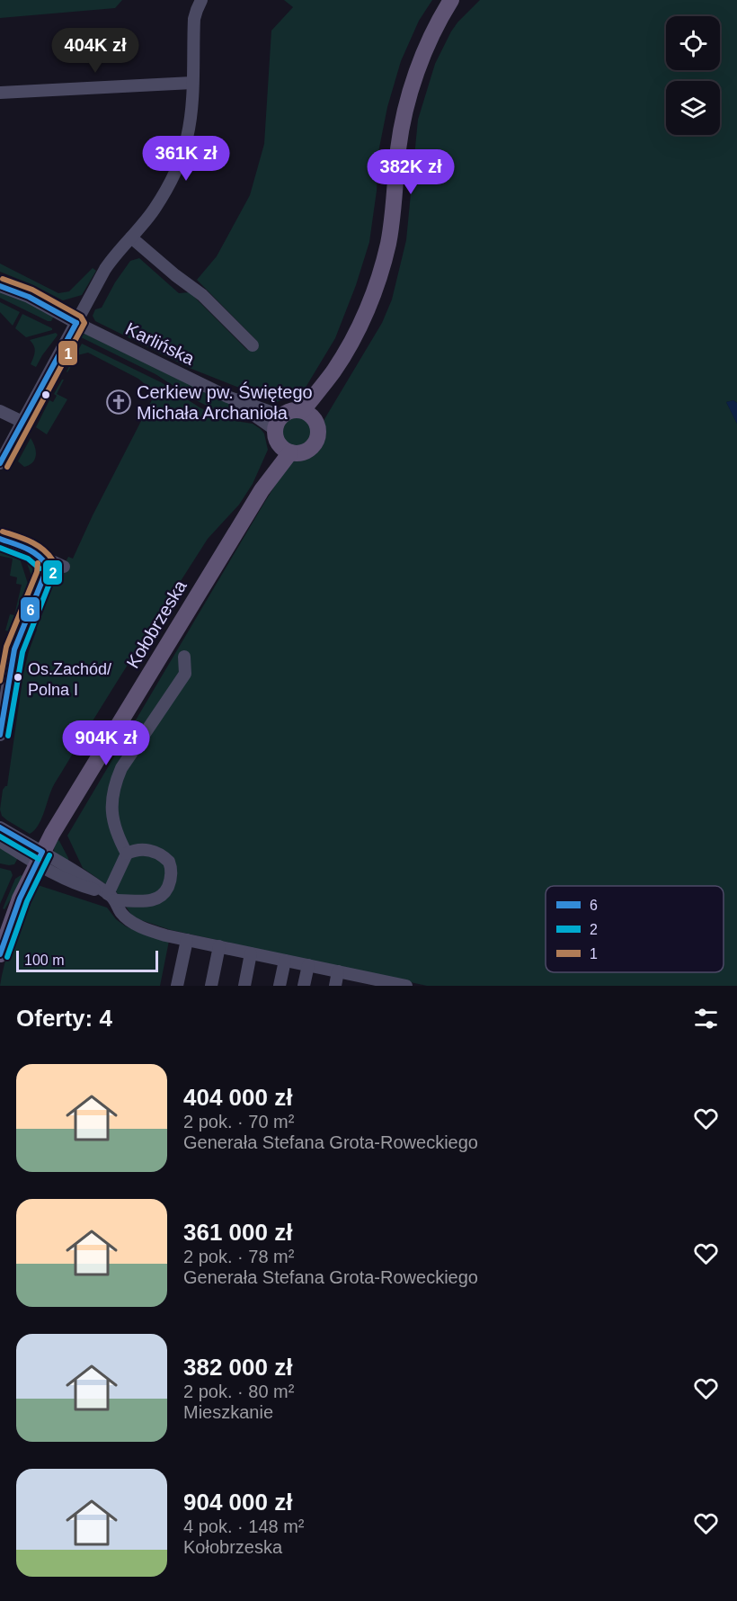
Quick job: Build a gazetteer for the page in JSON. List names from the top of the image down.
{
  "streets": {
    "main road": ["Kołobrzeska"],
    "street": ["Karlińska"]
  },
  "crossings": [
    ["Karlińska", "Kołobrzeska"]
  ],
  "places": {
    "church": ["Cerkiew pw. Świętego Michała Archanioła"],
    "other": ["Os.Zachód/ Polna I"]
  },
  "lines": ["transit line 1", "transit line 6", "transit line 2"],
  "legend": ["6", "2", "1"],
  "scale_bar": "100 m",
  "page": {
    "price": [
      "404K zł",
      "361K zł",
      "382K zł",
      "904K zł"
    ],
    "scale": "100 m",
    "heading": "Oferty: 4",
    "list": [
      {
        "name": "404 000 zł",
        "note": "2 pok. · 70 m² · Generała Stefana Grota-Roweckiego"
      },
      {
        "name": "361 000 zł",
        "note": "2 pok. · 78 m² · Generała Stefana Grota-Roweckiego"
      },
      {
        "name": "382 000 zł",
        "note": "2 pok. · 80 m² · Mieszkanie"
      },
      {
        "name": "904 000 zł",
        "note": "4 pok. · 148 m² · Kołobrzeska"
      }
    ]
  }
}
